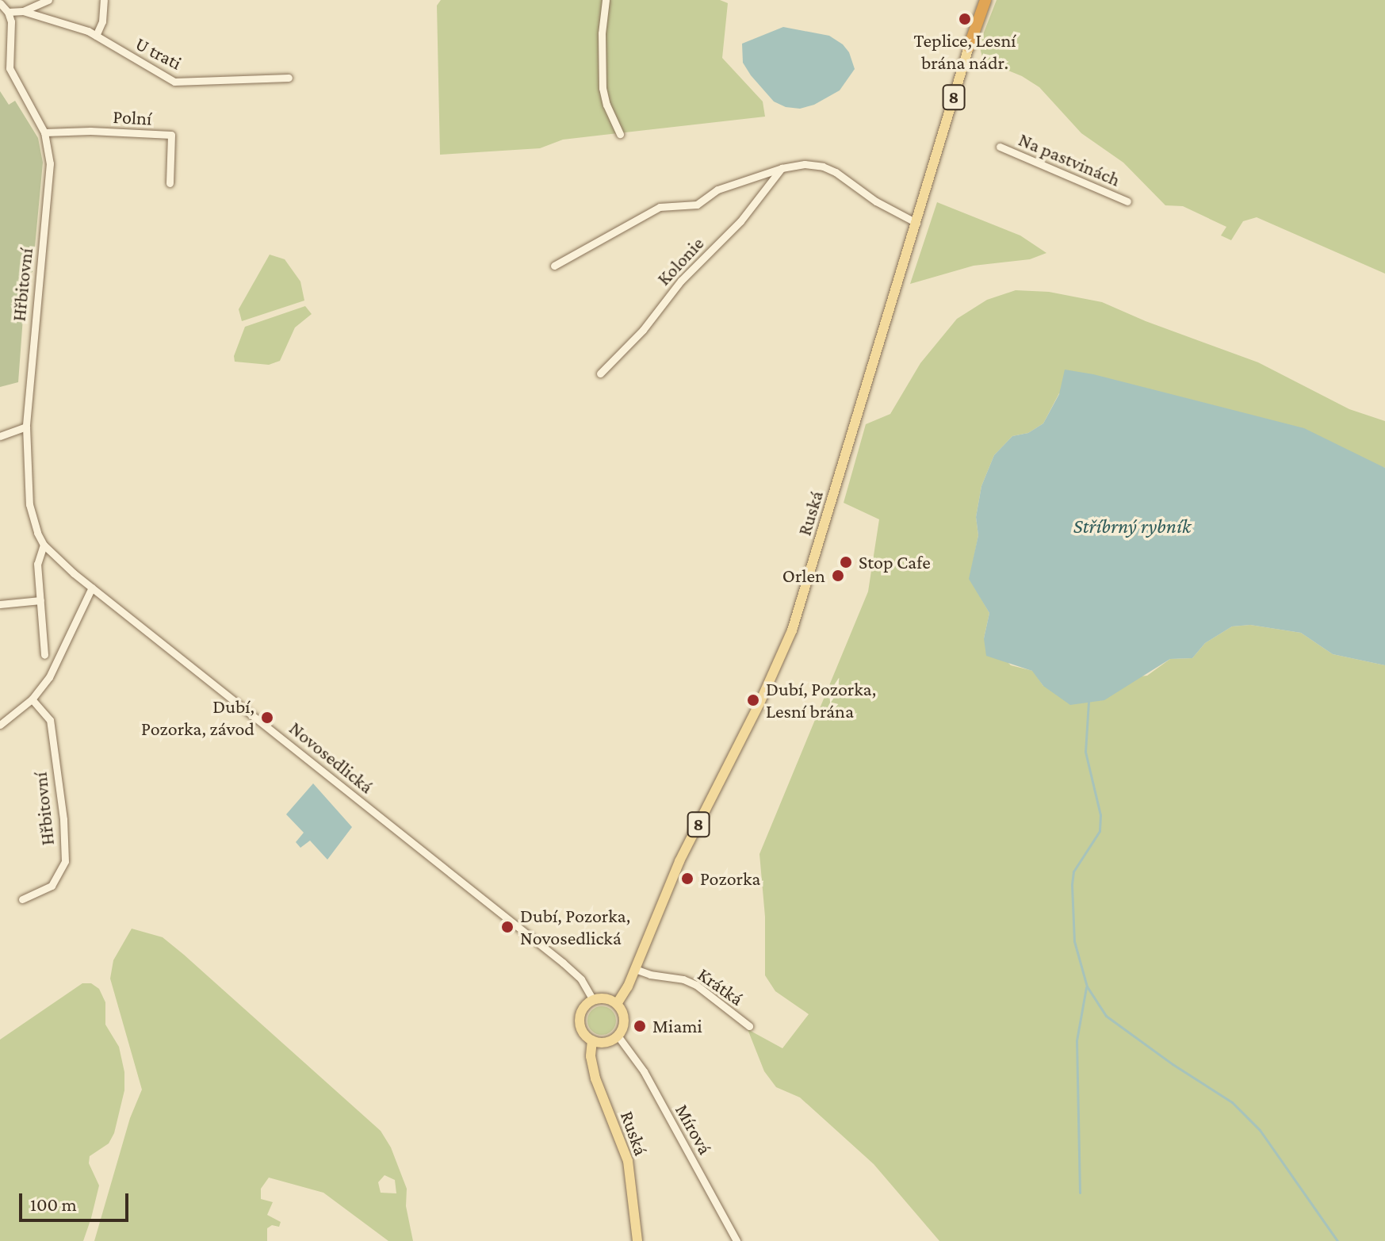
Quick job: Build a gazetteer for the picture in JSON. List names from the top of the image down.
{
  "streets": {
    "highway": ["8"],
    "main road": ["Ruská"],
    "street": [
      "U trati",
      "Polní",
      "Na pastvinách",
      "Kolonie",
      "Hřbitovní",
      "Novosedlická",
      "Krátká",
      "Mírová"
    ]
  },
  "crossings": [
    ["8", "Ruská"],
    ["Polní", "Hřbitovní"],
    ["Kolonie", "Ruská"],
    ["Hřbitovní", "Novosedlická"],
    ["Ruská", "Novosedlická"],
    ["Ruská", "Krátká"],
    ["Ruská", "Mírová"],
    ["Novosedlická", "Mírová"]
  ],
  "water": ["Stříbrný rybník"],
  "places": [
    "Teplice, Lesní brána nádr.",
    "Stop Cafe",
    "Orlen",
    "Dubí, Pozorka, Lesní brána",
    "Dubí, Pozorka, závod",
    "Pozorka",
    "Dubí, Pozorka, Novosedlická",
    "Miami"
  ],
  "scale_bar": "100 m"
}
